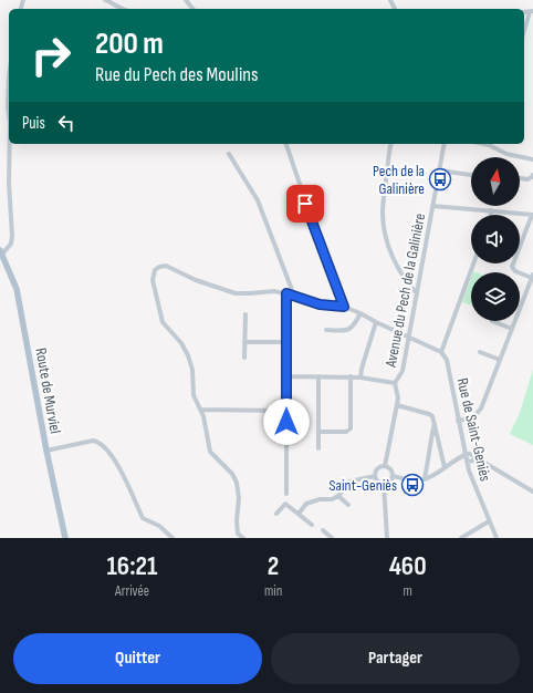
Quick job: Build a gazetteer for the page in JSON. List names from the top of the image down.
{
  "streets": {
    "main road": ["Route de Murviel"],
    "street": ["Avenue du Pech de la Galinière", "Rue de Saint-Geniès"]
  },
  "places": {
    "bus stop": ["Pech de la Galinière", "Saint-Geniès"]
  },
  "north": "top",
  "page": {
    "turn": ["200 m", "Rue du Pech des Moulins"],
    "then": "Puis",
    "eta": [
      "16:21",
      "Arrivée",
      "2",
      "min",
      "460",
      "m"
    ],
    "buttons": ["Quitter", "Partager"]
  }
}
